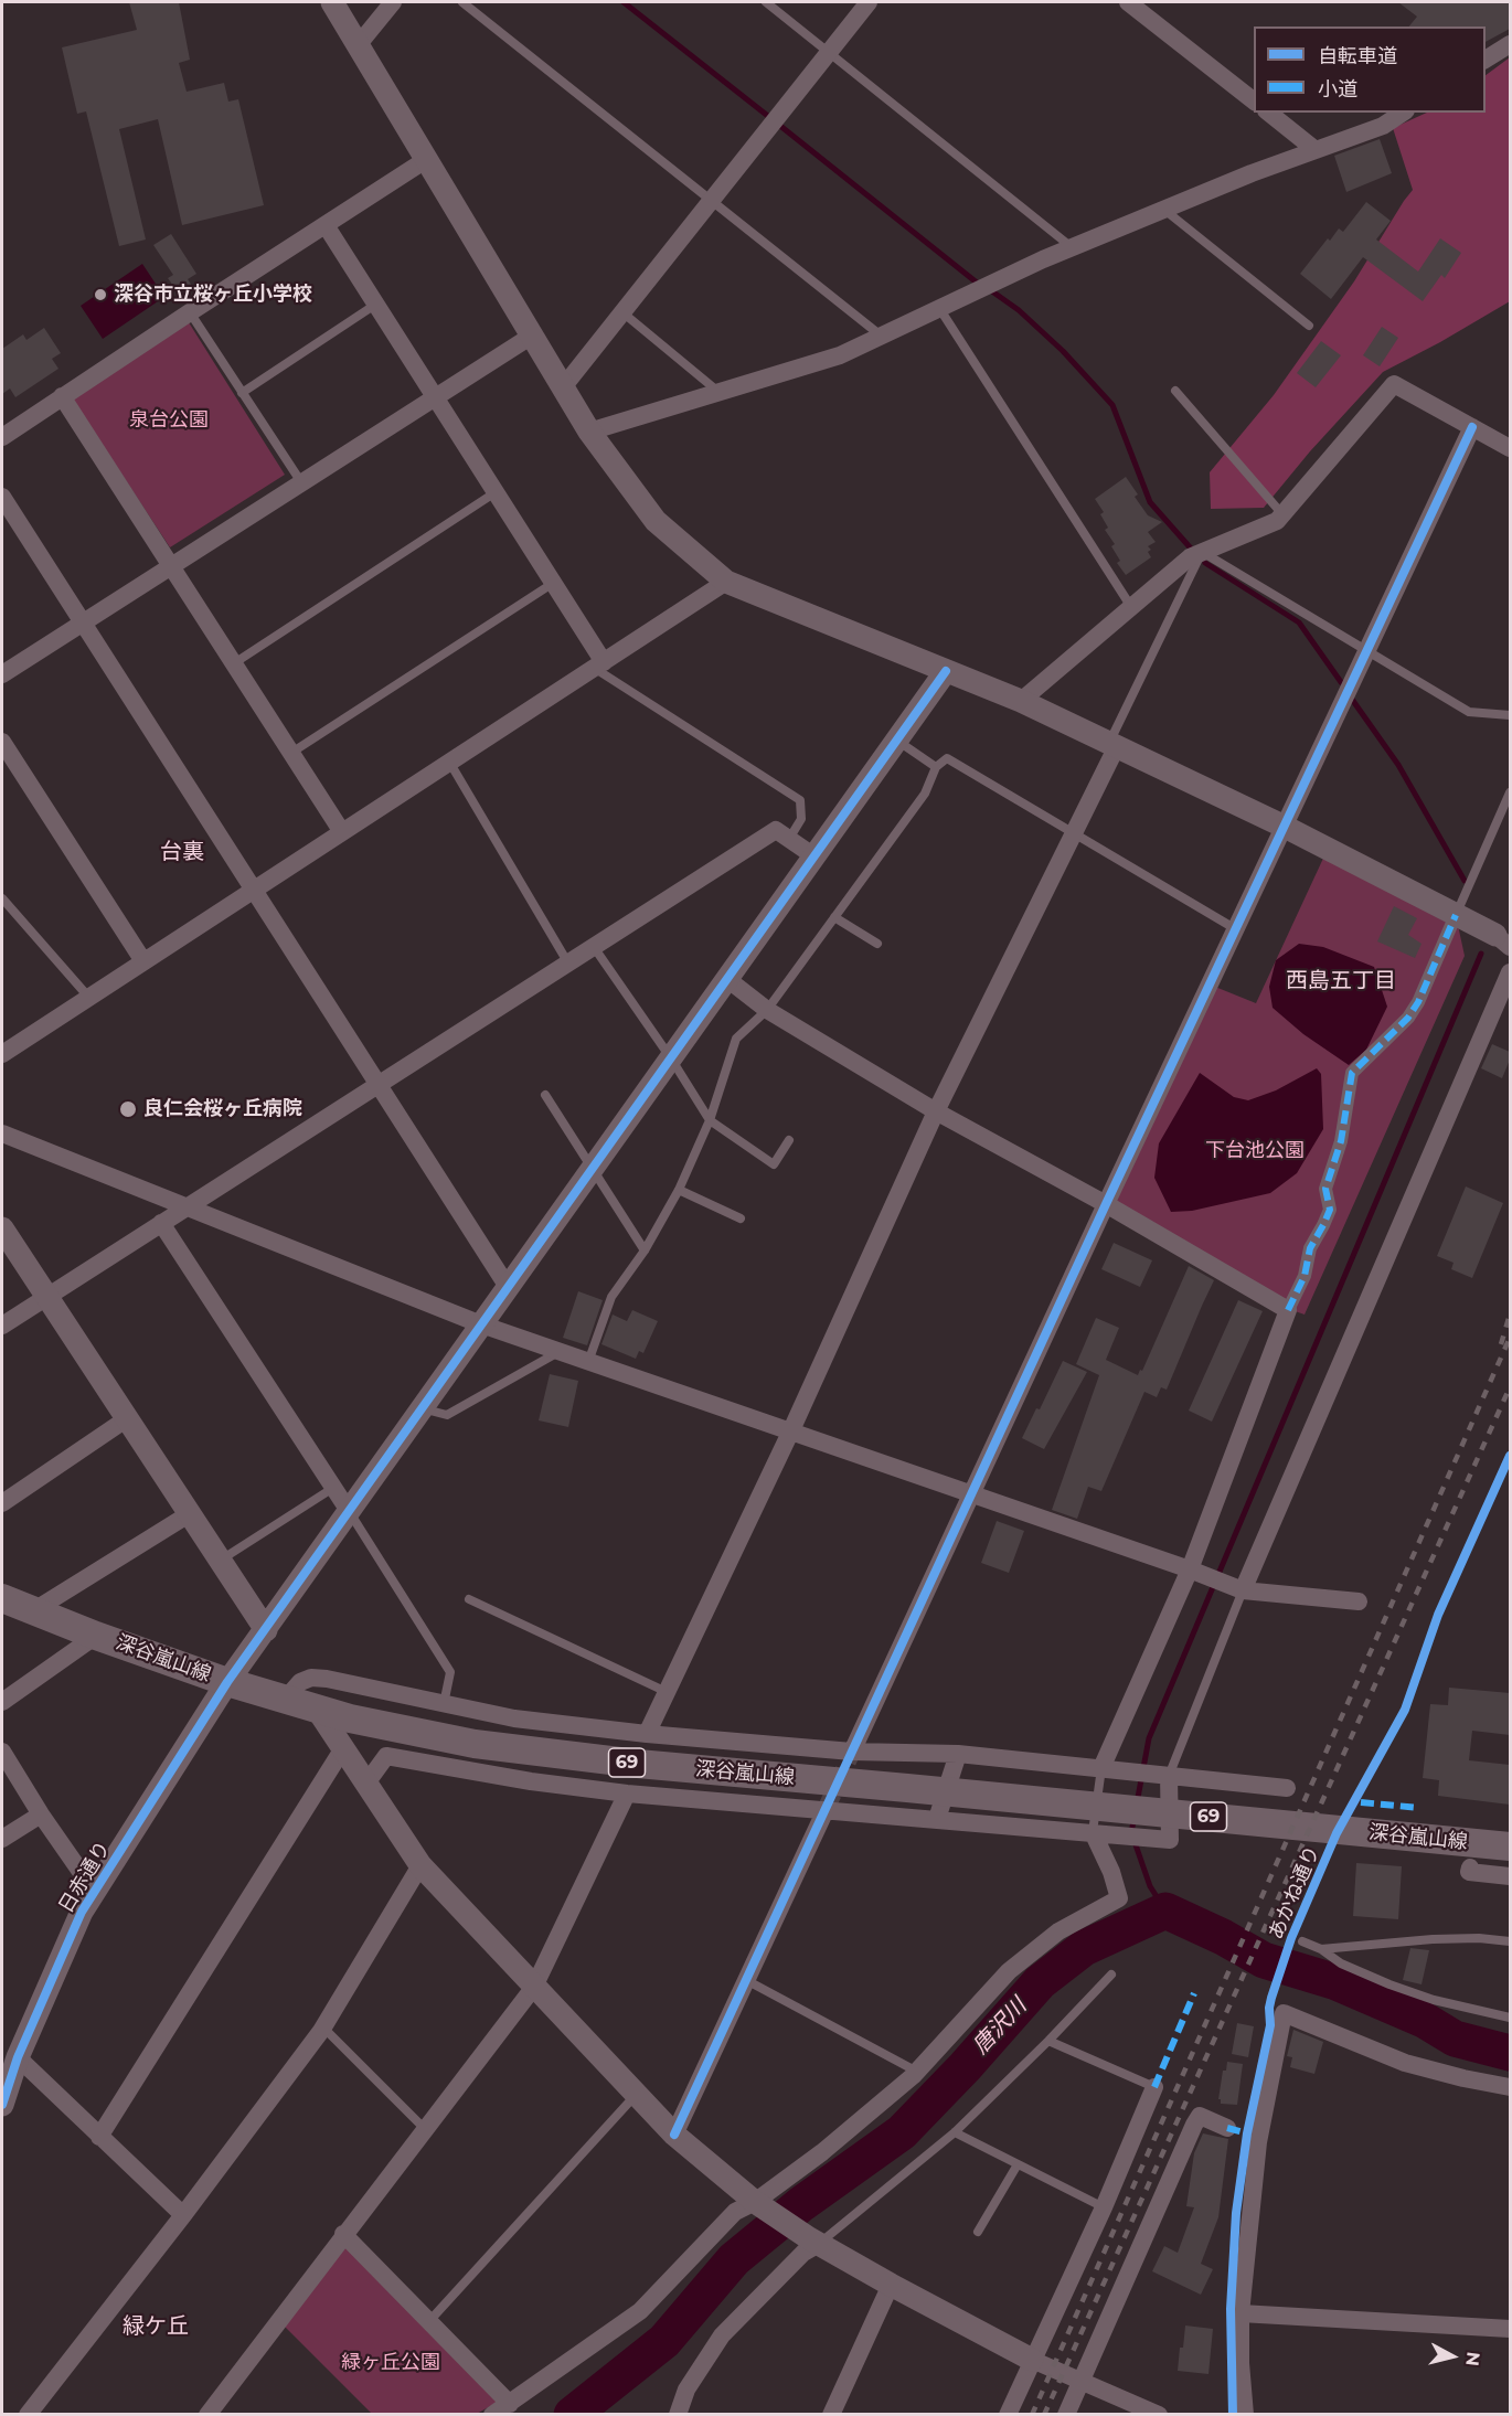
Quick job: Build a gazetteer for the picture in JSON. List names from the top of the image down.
{
  "streets": {
    "main road": ["深谷嵐山線", "69"],
    "street": ["日赤通り"],
    "cycle path": ["あかね通り"]
  },
  "crossings": [
    ["深谷嵐山線", "日赤通り"]
  ],
  "districts": ["台裏", "西島五丁目", "緑ケ丘"],
  "water": ["唐沢川"],
  "parks": ["泉台公園", "下台池公園", "緑ヶ丘公園"],
  "places": ["深谷市立桜ヶ丘小学校", "良仁会桜ヶ丘病院"],
  "legend": ["自転車道", "小道"],
  "north": "right"
}
